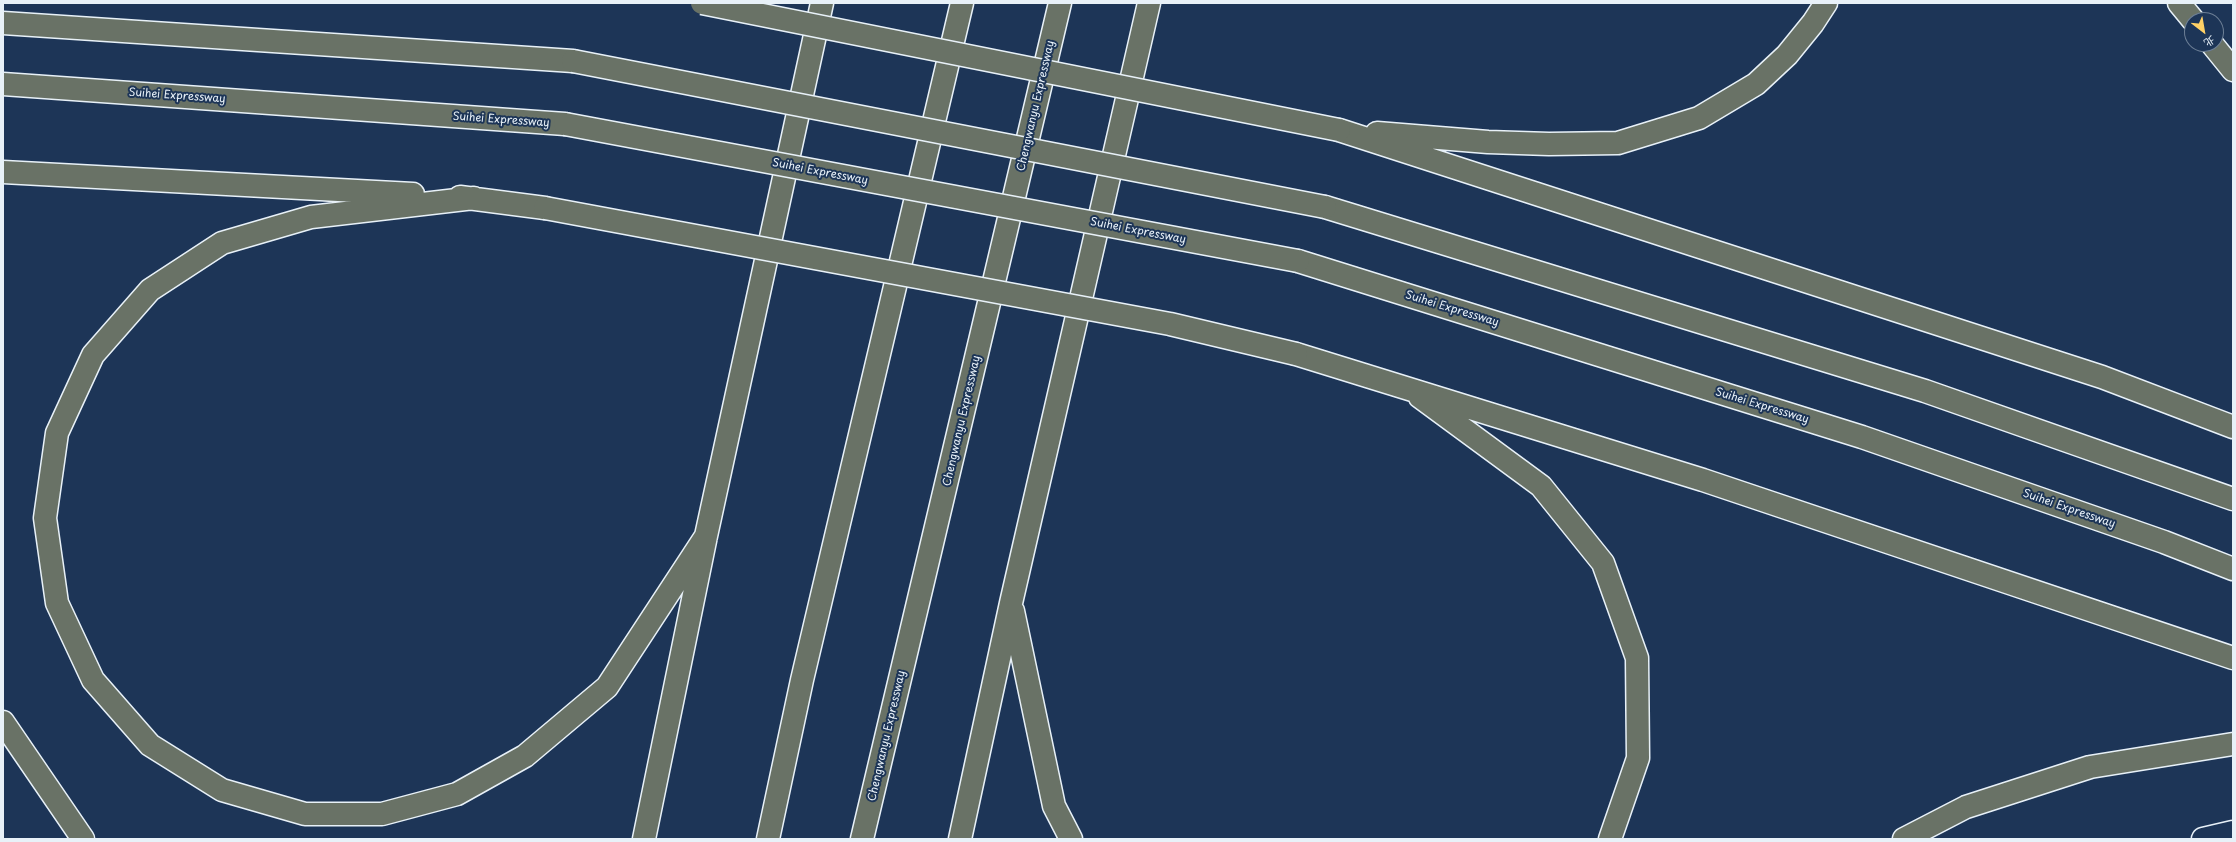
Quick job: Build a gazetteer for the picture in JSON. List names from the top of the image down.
{
  "streets": {
    "highway": ["Suihei Expressway", "Chengwanyu Expressway"]
  },
  "north": "bottom right"
}
